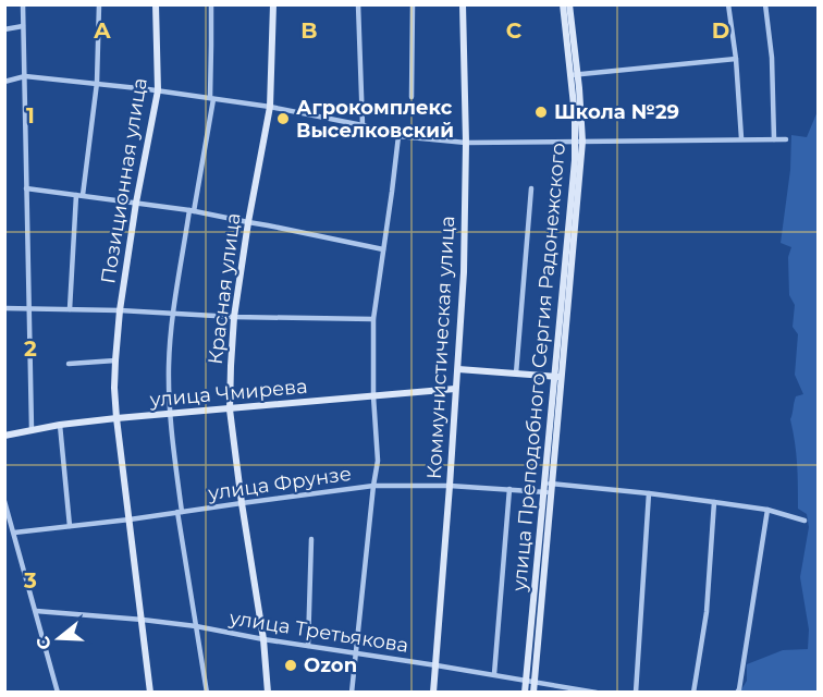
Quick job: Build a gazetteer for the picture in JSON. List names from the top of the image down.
{
  "streets": {
    "street": [
      "Позиционная улица",
      "Красная улица",
      "Коммунистическая улица",
      "улица Преподобного Сергия Радонежского",
      "улица Чмирева",
      "улица Фрунзе",
      "улица Третьякова"
    ]
  },
  "crossings": [
    ["Позиционная улица", "улица Чмирева"],
    ["Позиционная улица", "улица Фрунзе"],
    ["Позиционная улица", "улица Третьякова"],
    ["Красная улица", "улица Чмирева"],
    ["Красная улица", "улица Фрунзе"],
    ["Красная улица", "улица Третьякова"],
    ["Коммунистическая улица", "улица Чмирева"],
    ["Коммунистическая улица", "улица Фрунзе"],
    ["Коммунистическая улица", "улица Третьякова"],
    ["улица Преподобного Сергия Радонежского", "улица Фрунзе"],
    ["улица Преподобного Сергия Радонежского", "улица Третьякова"]
  ],
  "places": ["Школа №29", "Агрокомплекс Выселковский", "Ozon"],
  "north": "left",
  "grid": {
    "columns": [
      "A",
      "B",
      "C",
      "D"
    ],
    "rows": ["1", "2", "3"]
  }
}
